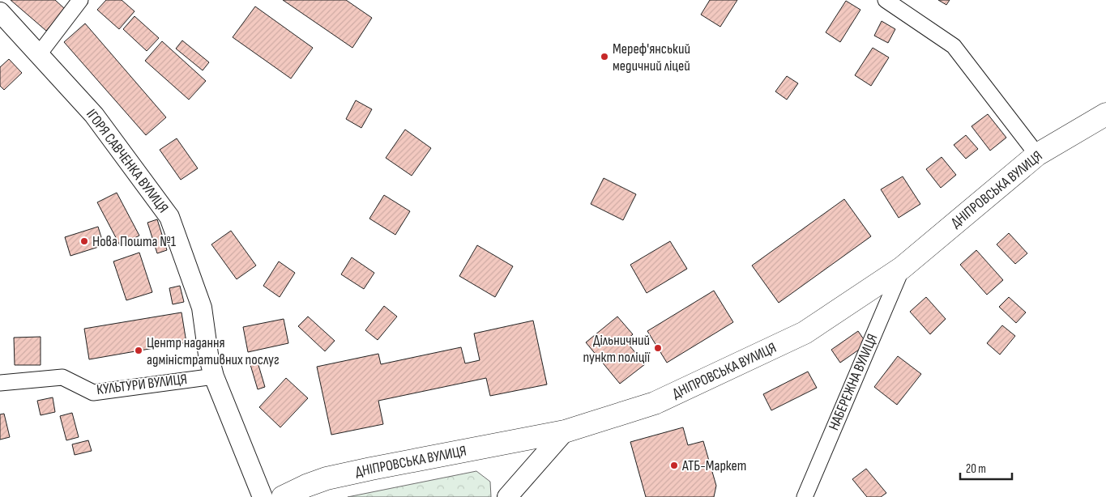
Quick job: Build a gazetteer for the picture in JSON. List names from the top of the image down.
{
  "streets": {
    "highway": ["ДНІПРОВСЬКА ВУЛИЦЯ"],
    "street": ["ІГОРЯ САВЧЕНКА ВУЛИЦЯ", "НАБЕРЕЖНА ВУЛИЦЯ", "КУЛЬТУРИ ВУЛИЦЯ"]
  },
  "crossings": [
    ["ІГОРЯ САВЧЕНКА ВУЛИЦЯ", "КУЛЬТУРИ ВУЛИЦЯ"],
    ["ДНІПРОВСЬКА ВУЛИЦЯ", "НАБЕРЕЖНА ВУЛИЦЯ"]
  ],
  "places": [
    "Мереф'янський медичний ліцей",
    "Нова Пошта №1",
    "Дільничний пункт поліції",
    "Центр надання адміністративних послуг",
    "АТБ-Маркет"
  ],
  "scale_bar": "20 m"
}
